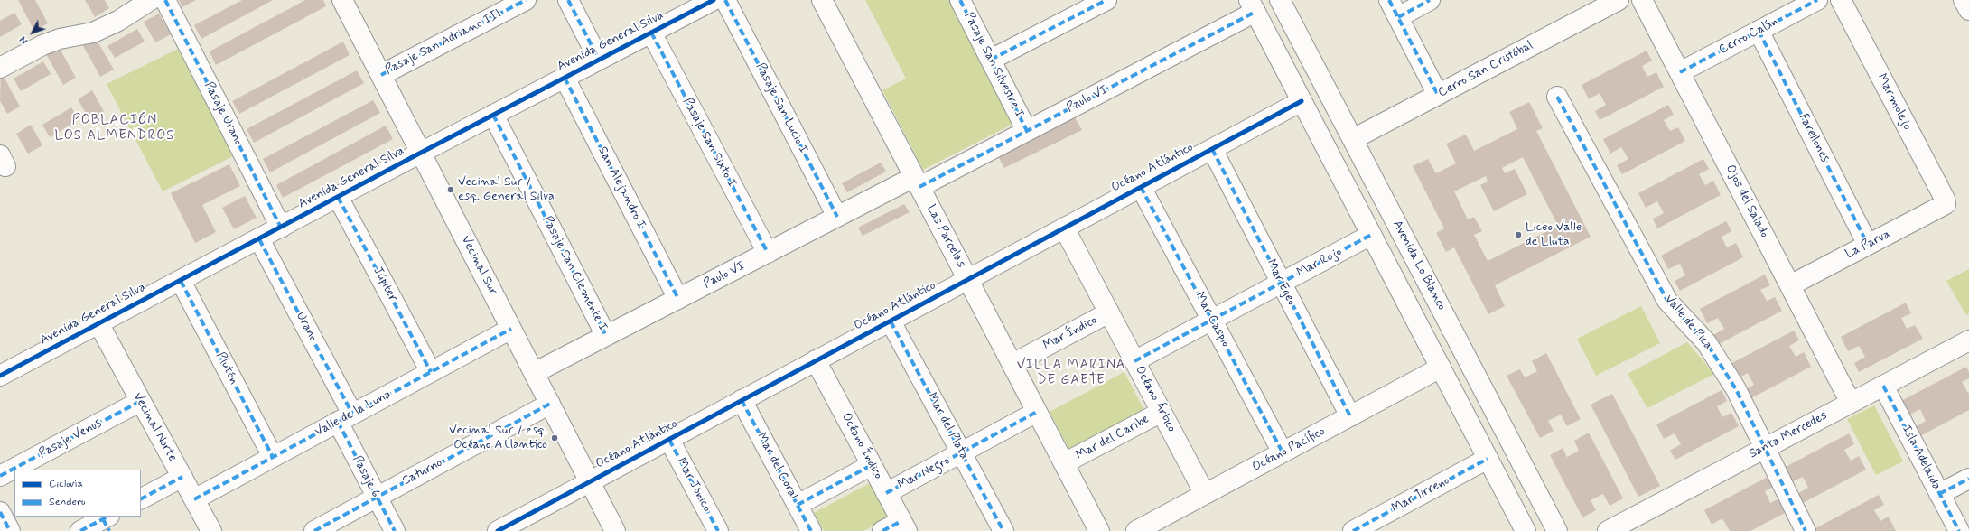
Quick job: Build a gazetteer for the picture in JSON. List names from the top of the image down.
{
  "streets": {
    "street": [
      "Cerro Calán",
      "Avenida General Silva",
      "Pasaje San Adriano III",
      "Pasaje San Silvestre I",
      "Cerro San Cristóbal",
      "Paulo VI",
      "Marmolejo",
      "Pasaje San Lucio I",
      "Pasaje Urano",
      "Farellones",
      "Pasaje San Sixto I",
      "Océano Atlántico",
      "San Alejandro I",
      "Ojos del Salado",
      "Las Parcelas",
      "La Parva",
      "Mar Rojo",
      "Vecinal Sur",
      "Avenida Lo Blanco",
      "Pasaje San Clemente I",
      "Mar Egeo",
      "Júpiter",
      "Mar Caspio",
      "Valle de Pica",
      "Urano",
      "Mar Índico",
      "Plutón",
      "Océano Ártico",
      "Valle de la Luna",
      "Mar del Plata",
      "Vecinal Norte",
      "Santa Mercedes",
      "Mar del Caribe",
      "Pasaje Venus",
      "Océano Índico",
      "Océano Pacífico",
      "Isla Adelaida",
      "Mar del Coral",
      "Saturno",
      "Mar Negro",
      "Pasaje 6",
      "Mar Jónico",
      "Mar Tirreno"
    ]
  },
  "crossings": [
    ["Cerro Calán", "Farellones"],
    ["Cerro Calán", "Ojos del Salado"],
    ["Avenida General Silva", "Pasaje Urano"],
    ["Avenida General Silva", "Pasaje San Sixto I"],
    ["Avenida General Silva", "San Alejandro I"],
    ["Avenida General Silva", "Vecinal Sur"],
    ["Avenida General Silva", "Pasaje San Clemente I"],
    ["Avenida General Silva", "Júpiter"],
    ["Avenida General Silva", "Urano"],
    ["Avenida General Silva", "Plutón"],
    ["Avenida General Silva", "Vecinal Norte"],
    ["Pasaje San Adriano III", "Vecinal Sur"],
    ["Pasaje San Silvestre I", "Paulo VI"],
    ["Cerro San Cristóbal", "Avenida Lo Blanco"],
    ["Paulo VI", "Pasaje San Lucio I"],
    ["Paulo VI", "Pasaje San Sixto I"],
    ["Paulo VI", "San Alejandro I"],
    ["Paulo VI", "Las Parcelas"],
    ["Paulo VI", "Vecinal Sur"],
    ["Paulo VI", "Pasaje San Clemente I"],
    ["Marmolejo", "La Parva"],
    ["Farellones", "La Parva"],
    ["Océano Atlántico", "Las Parcelas"],
    ["Océano Atlántico", "Vecinal Sur"],
    ["Océano Atlántico", "Mar Egeo"],
    ["Océano Atlántico", "Mar Caspio"],
    ["Océano Atlántico", "Océano Ártico"],
    ["Océano Atlántico", "Mar del Plata"],
    ["Océano Atlántico", "Océano Índico"],
    ["Océano Atlántico", "Mar del Coral"],
    ["Océano Atlántico", "Mar Jónico"],
    ["Ojos del Salado", "La Parva"],
    ["Ojos del Salado", "Santa Mercedes"],
    ["Las Parcelas", "Mar Índico"],
    ["Las Parcelas", "Mar del Caribe"],
    ["Las Parcelas", "Mar Negro"],
    ["Mar Rojo", "Mar Egeo"],
    ["Mar Rojo", "Mar Caspio"],
    ["Mar Rojo", "Océano Ártico"],
    ["Vecinal Sur", "Valle de la Luna"],
    ["Vecinal Sur", "Saturno"],
    ["Mar Egeo", "Océano Pacífico"],
    ["Júpiter", "Valle de la Luna"],
    ["Mar Caspio", "Océano Pacífico"],
    ["Valle de Pica", "Santa Mercedes"],
    ["Urano", "Valle de la Luna"],
    ["Urano", "Pasaje 6"],
    ["Mar Índico", "Océano Ártico"],
    ["Plutón", "Valle de la Luna"],
    ["Océano Ártico", "Mar del Caribe"],
    ["Océano Ártico", "Océano Pacífico"],
    ["Valle de la Luna", "Vecinal Norte"],
    ["Valle de la Luna", "Pasaje 6"],
    ["Mar del Plata", "Mar Negro"],
    ["Vecinal Norte", "Pasaje Venus"],
    ["Santa Mercedes", "Isla Adelaida"],
    ["Océano Índico", "Mar Negro"],
    ["Saturno", "Pasaje 6"]
  ],
  "districts": ["POBLACIÓN LOS ALMENDROS", "VILLA MARINA DE GAETE"],
  "places": ["Vecinal Sur / esq. General Silva", "Liceo Valle de Lluta", "Vecinal Sur / esq. Océano Atlantico"],
  "legend": ["Ciclovía", "Sendero"],
  "north": "bottom left"
}
